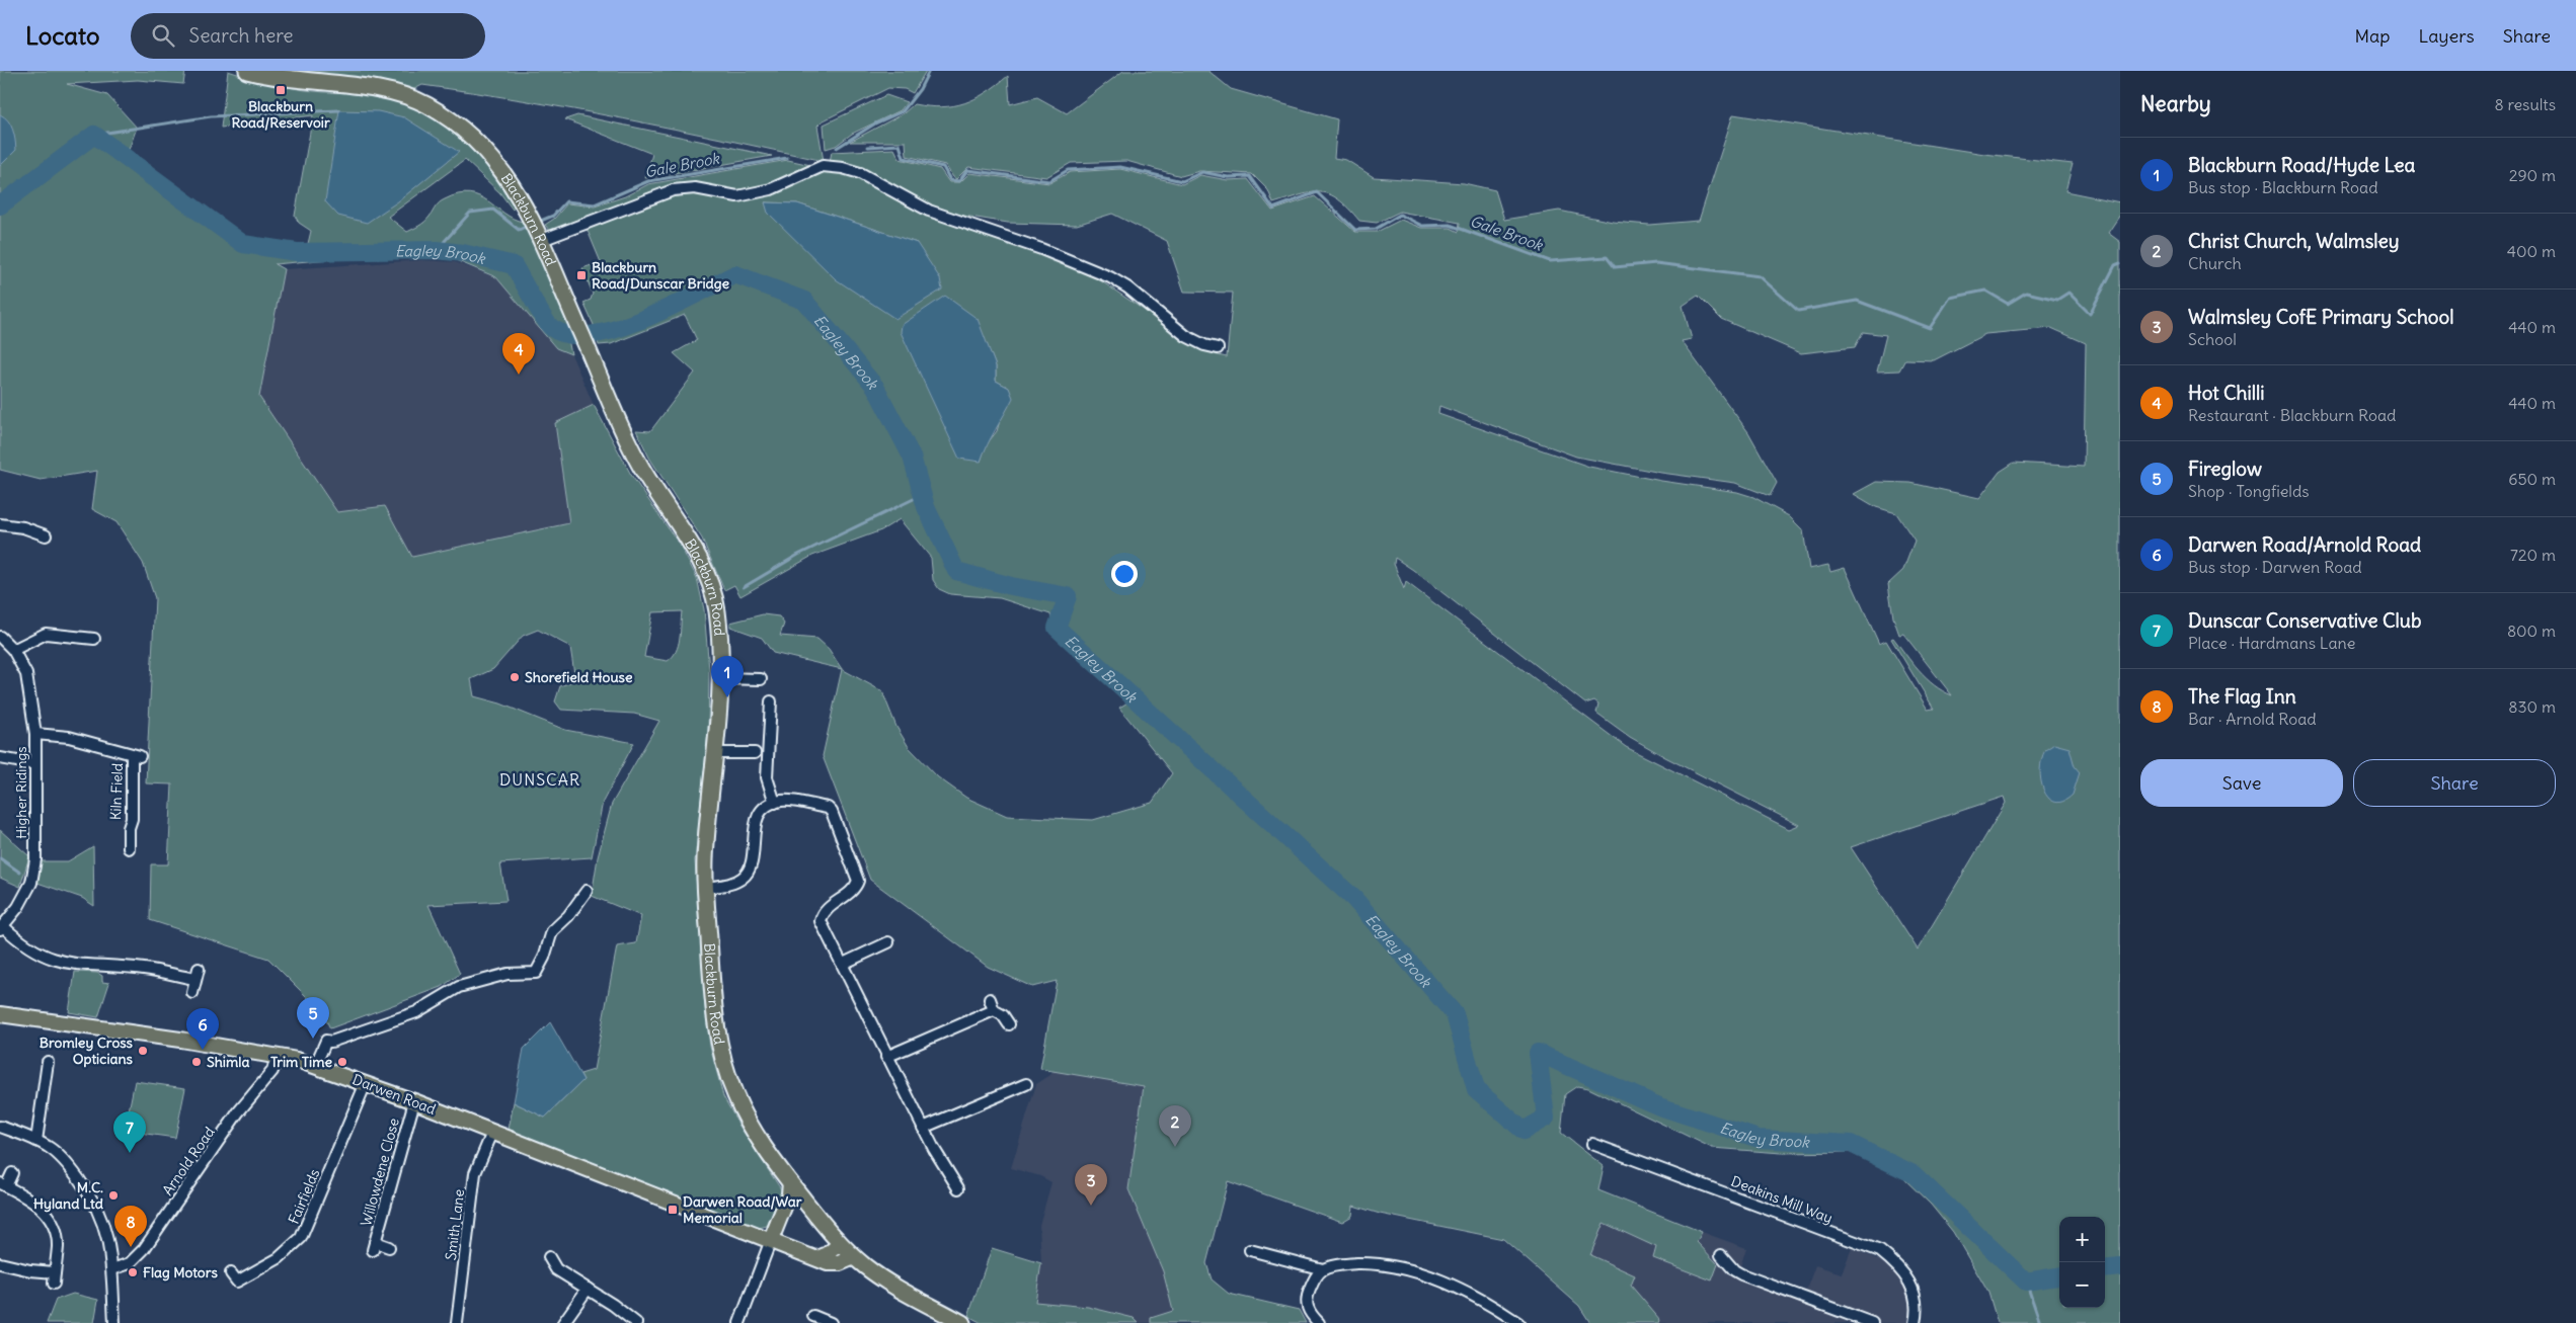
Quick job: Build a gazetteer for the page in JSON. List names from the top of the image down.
{
  "streets": {
    "highway": ["Blackburn Road"],
    "main road": ["Darwen Road"],
    "street": [
      "Kiln Field",
      "Higher Ridings",
      "Arnold Road",
      "Willowdene Close",
      "Fairfields",
      "Deakins Mill Way",
      "Smith Lane"
    ]
  },
  "crossings": [
    ["Blackburn Road", "Darwen Road"],
    ["Kiln Field", "Higher Ridings"],
    ["Darwen Road", "Arnold Road"],
    ["Darwen Road", "Willowdene Close"],
    ["Darwen Road", "Fairfields"],
    ["Darwen Road", "Smith Lane"]
  ],
  "districts": ["DUNSCAR"],
  "water": ["Gale Brook", "Eagley Brook"],
  "places": {
    "transit": ["Blackburn Road/Reservoir", "Blackburn Road/Dunscar Bridge", "Darwen Road/War Memorial"],
    "other": [
      "Shorefield House",
      "Bromley Cross Opticians",
      "Shimla",
      "Trim Time",
      "M.C. Hyland Ltd",
      "Flag Motors"
    ]
  },
  "page": {
    "header": "Locato",
    "search": "Search here",
    "nav": ["Map", "Layers", "Share"],
    "heading": ["Nearby", "8 results"],
    "list": [
      {
        "mark": "1",
        "name": "Blackburn Road/Hyde Lea",
        "note": "Bus stop · Blackburn Road",
        "value": "290 m"
      },
      {
        "mark": "2",
        "name": "Christ Church, Walmsley",
        "note": "Church",
        "value": "400 m"
      },
      {
        "mark": "3",
        "name": "Walmsley CofE Primary School",
        "note": "School",
        "value": "440 m"
      },
      {
        "mark": "4",
        "name": "Hot Chilli",
        "note": "Restaurant · Blackburn Road",
        "value": "440 m"
      },
      {
        "mark": "5",
        "name": "Fireglow",
        "note": "Shop · Tongfields",
        "value": "650 m"
      },
      {
        "mark": "6",
        "name": "Darwen Road/Arnold Road",
        "note": "Bus stop · Darwen Road",
        "value": "720 m"
      },
      {
        "mark": "7",
        "name": "Dunscar Conservative Club",
        "note": "Place · Hardmans Lane",
        "value": "800 m"
      },
      {
        "mark": "8",
        "name": "The Flag Inn",
        "note": "Bar · Arnold Road",
        "value": "830 m"
      }
    ],
    "pins": [
      "4",
      "1",
      "5",
      "6",
      "2",
      "7",
      "3",
      "8"
    ],
    "buttons": ["Save", "Share"],
    "map_buttons": ["+", "−"]
  }
}
